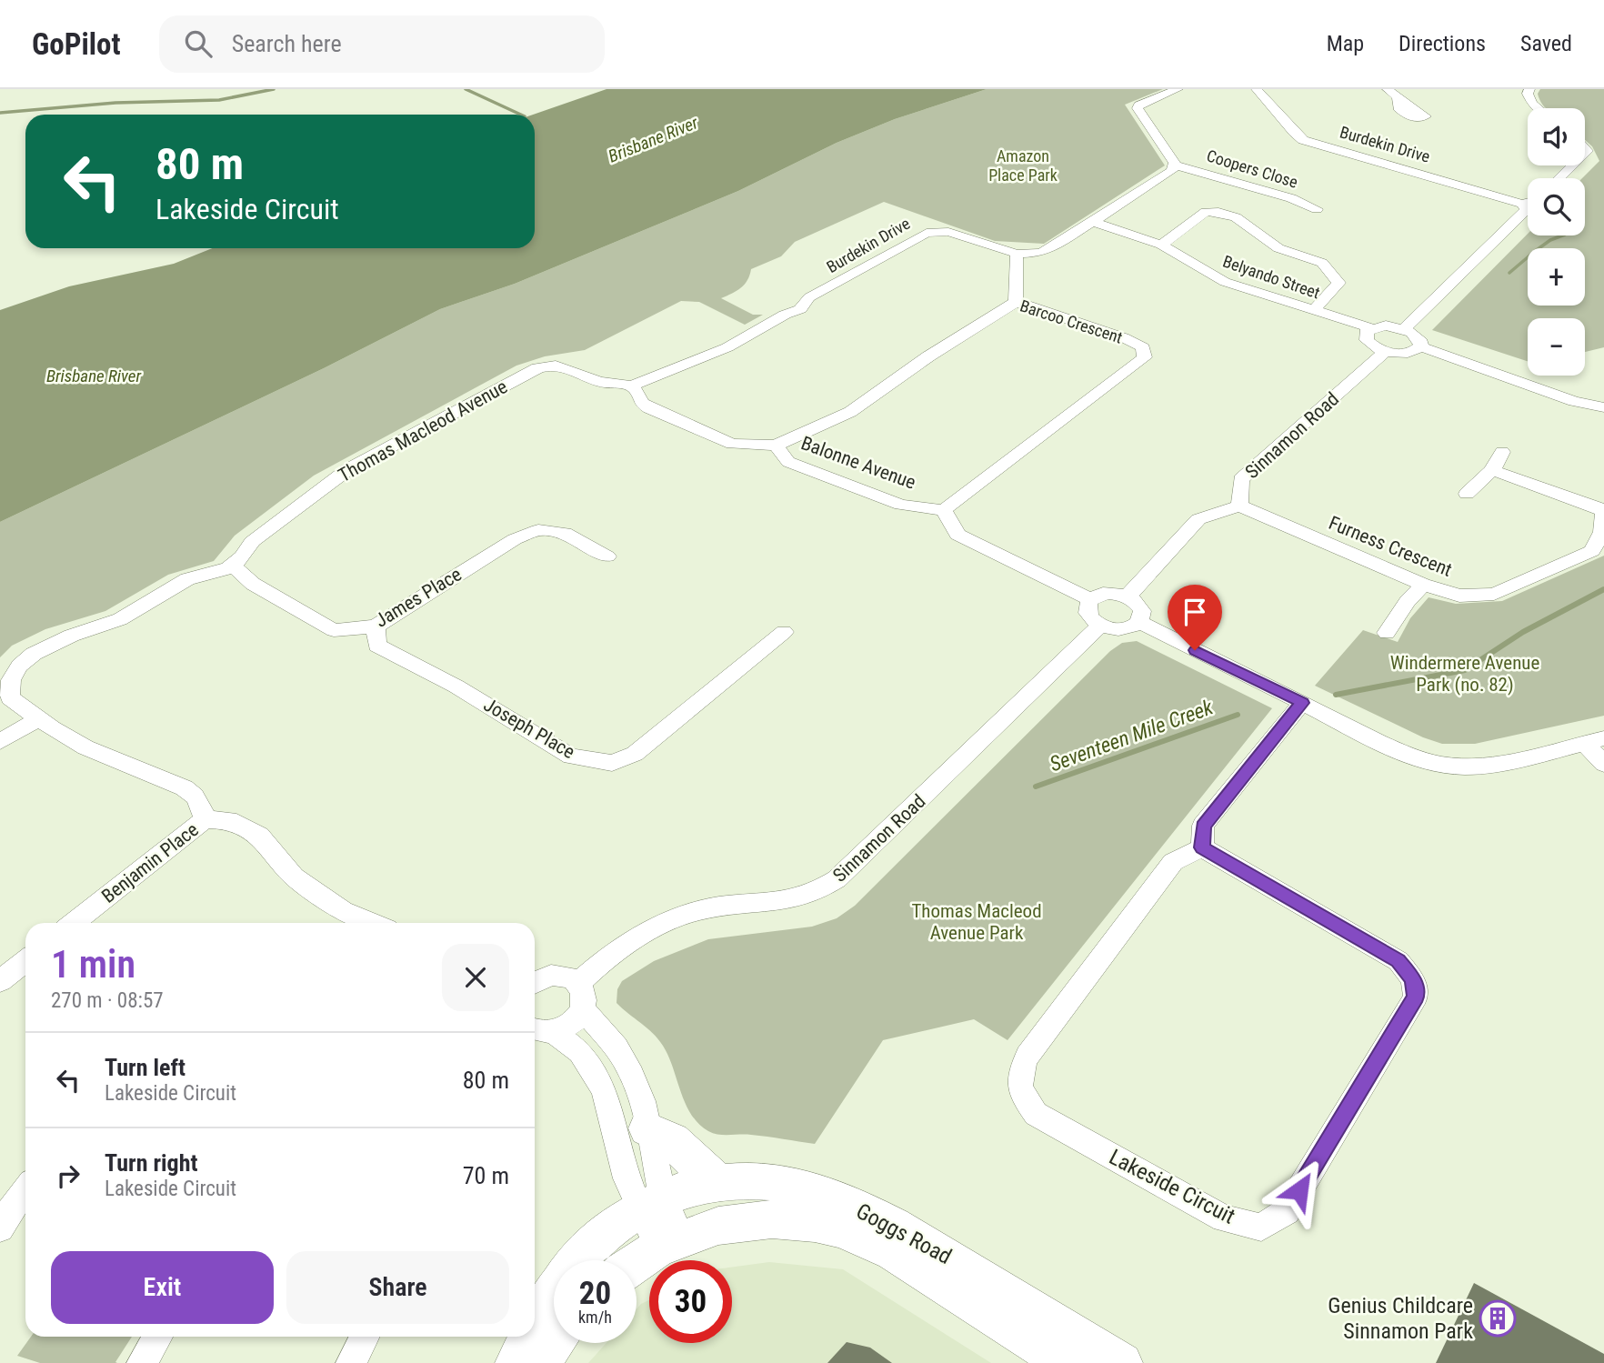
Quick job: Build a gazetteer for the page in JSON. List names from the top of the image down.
{
  "streets": {
    "main road": ["Goggs Road"],
    "street": [
      "Burdekin Drive",
      "Coopers Close",
      "Belyando Street",
      "Barcoo Crescent",
      "Thomas Macleod Avenue",
      "Sinnamon Road",
      "Balonne Avenue",
      "Furness Crescent",
      "James Place",
      "Joseph Place",
      "Benjamin Place",
      "Lakeside Circuit"
    ]
  },
  "crossings": [
    ["Burdekin Drive", "Coopers Close"],
    ["Burdekin Drive", "Belyando Street"],
    ["Burdekin Drive", "Thomas Macleod Avenue"],
    ["Burdekin Drive", "Balonne Avenue"],
    ["Barcoo Crescent", "Balonne Avenue"],
    ["Thomas Macleod Avenue", "Balonne Avenue"],
    ["Thomas Macleod Avenue", "James Place"],
    ["Sinnamon Road", "Furness Crescent"],
    ["James Place", "Joseph Place"]
  ],
  "water": ["Brisbane River", "Seventeen Mile Creek"],
  "parks": ["Amazon Place Park", "Windermere Avenue Park (no. 82)", "Thomas Macleod Avenue Park"],
  "places": {
    "building": ["Genius Childcare Sinnamon Park"]
  },
  "page": {
    "header": "GoPilot",
    "search": "Search here",
    "nav": ["Map", "Directions", "Saved"],
    "map_buttons": ["+", "−"],
    "turn": ["80 m", "Lakeside Circuit"],
    "heading": ["1 min", "270 m · 08:57"],
    "list": [
      {
        "name": "Turn left",
        "note": "Lakeside Circuit",
        "value": "80 m"
      },
      {
        "name": "Turn right",
        "note": "Lakeside Circuit",
        "value": "70 m"
      }
    ],
    "buttons": ["Exit", "Share"],
    "speed": "20 km/h",
    "limit": "30"
  }
}
